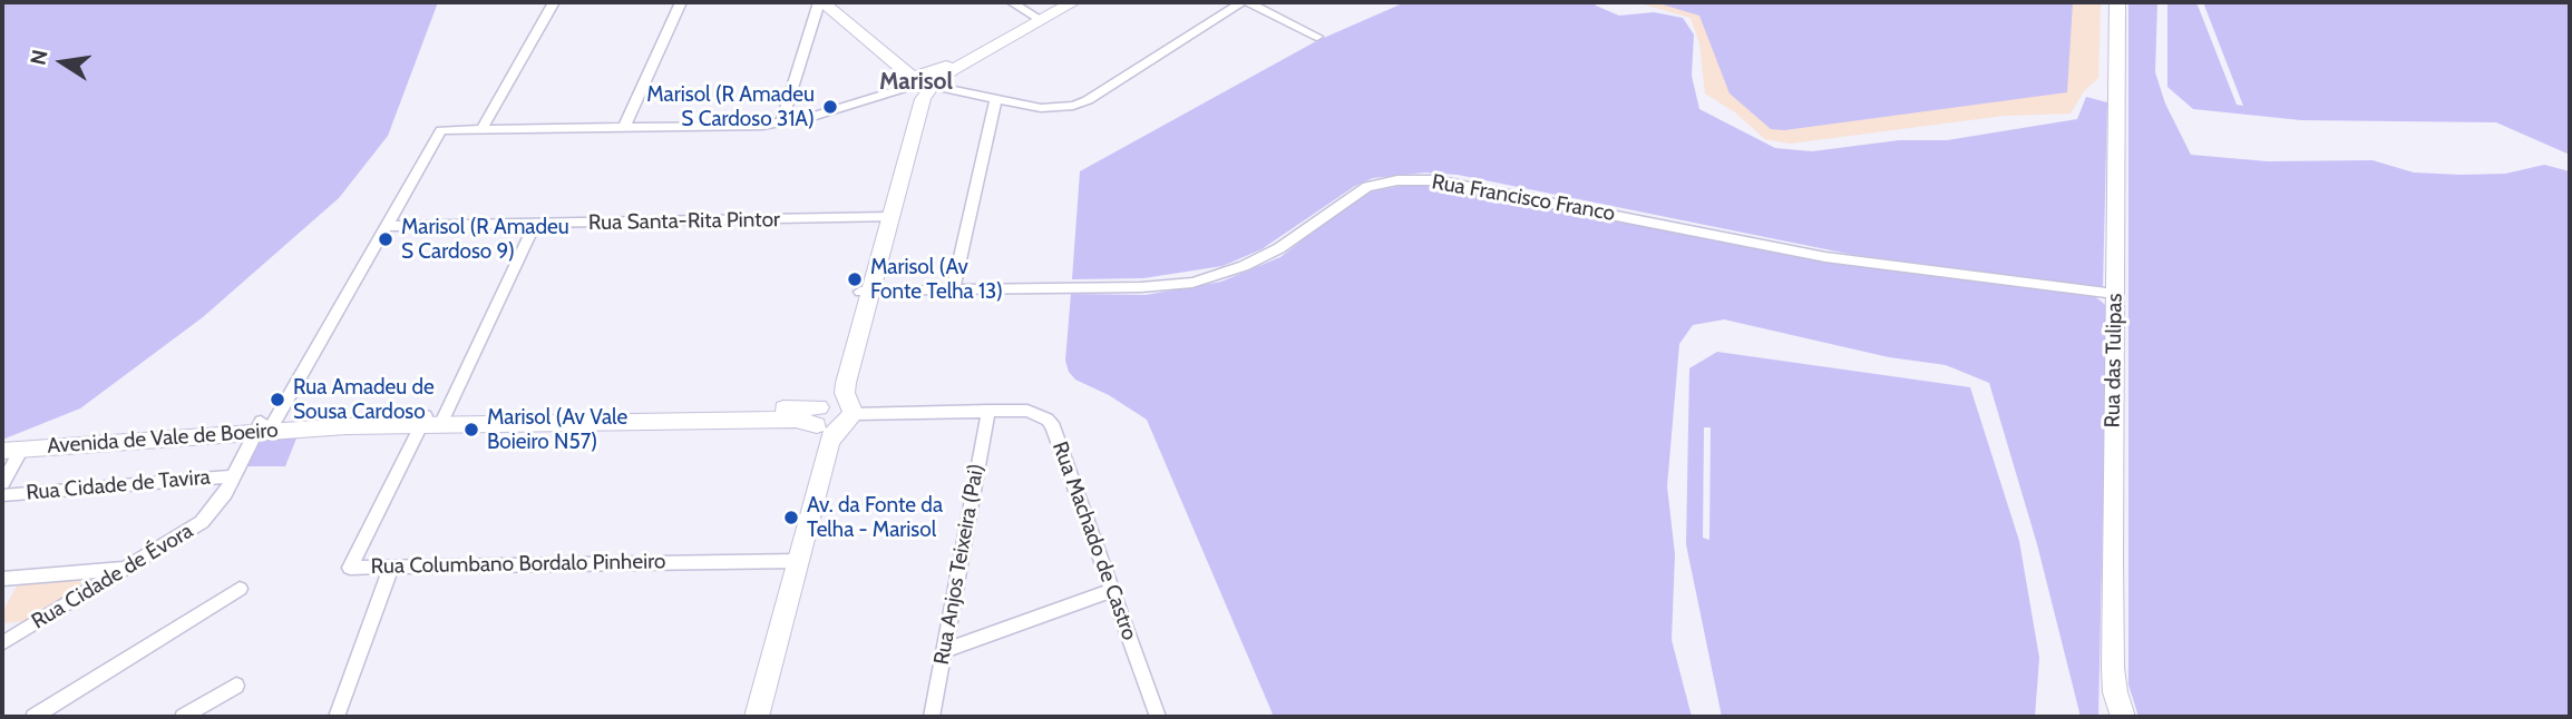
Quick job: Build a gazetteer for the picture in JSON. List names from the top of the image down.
{
  "streets": {
    "street": [
      "Rua Francisco Franco",
      "Rua Santa-Rita Pintor",
      "Rua das Tulipas",
      "Avenida de Vale de Boeiro",
      "Rua Cidade de Tavira",
      "Rua Machado de Castro",
      "Rua Columbano Bordalo Pinheiro",
      "Rua Anjos Teixeira (Pai)",
      "Rua Cidade de Évora"
    ]
  },
  "crossings": [
    ["Rua Francisco Franco", "Rua das Tulipas"],
    ["Avenida de Vale de Boeiro", "Rua Machado de Castro"],
    ["Avenida de Vale de Boeiro", "Rua Columbano Bordalo Pinheiro"],
    ["Avenida de Vale de Boeiro", "Rua Cidade de Évora"],
    ["Rua Cidade de Tavira", "Rua Cidade de Évora"],
    ["Rua Machado de Castro", "Rua Anjos Teixeira (Pai)"]
  ],
  "districts": ["Marisol"],
  "places": [
    "Marisol (R Amadeu S Cardoso 31A)",
    "Marisol (R Amadeu S Cardoso 9)",
    "Marisol (Av Fonte Telha 13)",
    "Rua Amadeu de Sousa Cardoso",
    "Marisol (Av Vale Boieiro N57)",
    "Av. da Fonte da Telha - Marisol"
  ],
  "north": "left"
}
